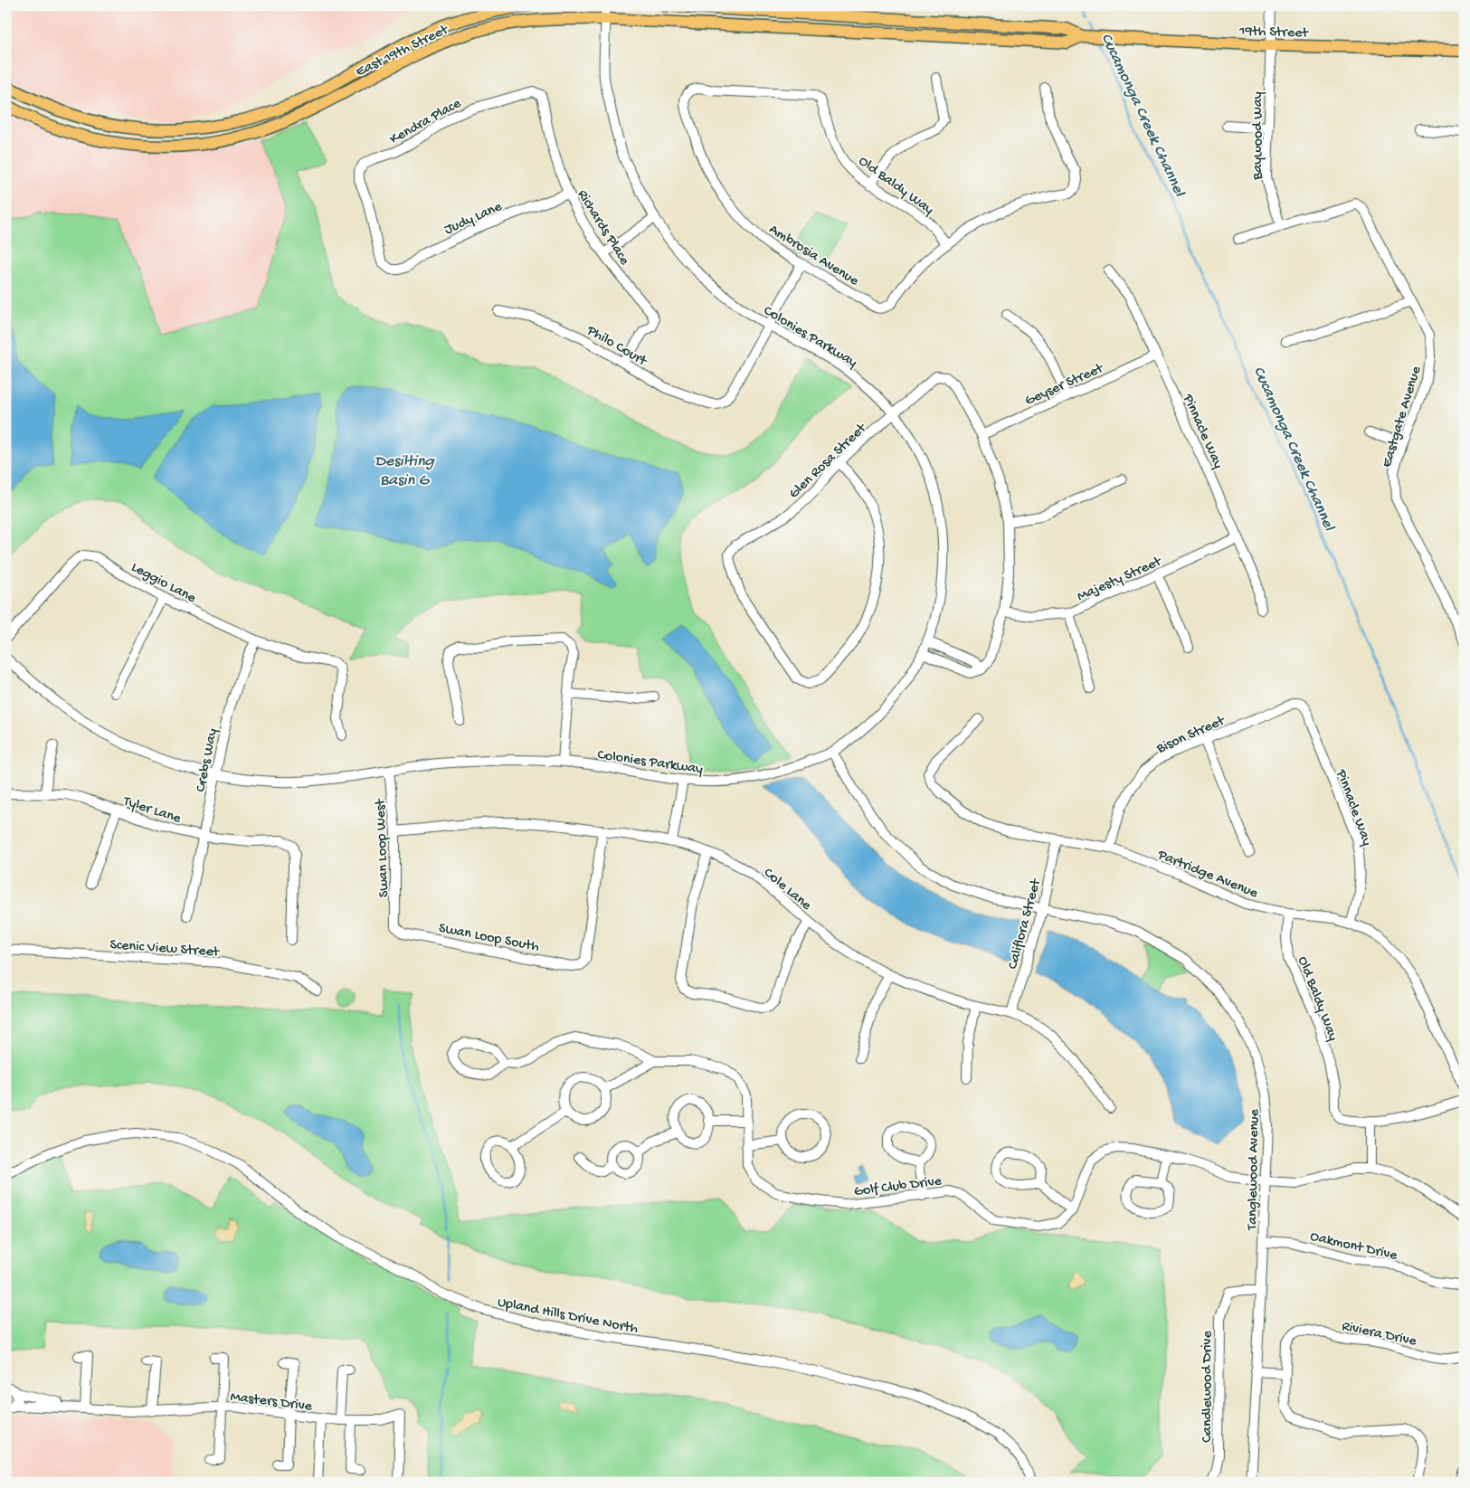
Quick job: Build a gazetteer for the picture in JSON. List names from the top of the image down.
{
  "streets": {
    "main road": ["19th Street", "East 19th Street"],
    "street": [
      "Kendra Place",
      "Baywood Way",
      "Old Baldy Way",
      "Judy Lane",
      "Richards Place",
      "Ambrosia Avenue",
      "Colonies Parkway",
      "Philo Court",
      "Geyser Street",
      "Eastgate Avenue",
      "Pinnacle Way",
      "Glen Rosa Street",
      "Majesty Street",
      "Leggio Lane",
      "Bison Street",
      "Crebs Way",
      "Tyler Lane",
      "Swan Loop West",
      "Partridge Avenue",
      "Cole Lane",
      "Califlora Street",
      "Swan Loop South",
      "Scenic View Street",
      "Tanglewood Avenue",
      "Golf Club Drive",
      "Oakmont Drive",
      "Upland Hills Drive North",
      "Riviera Drive",
      "Candlewood Drive",
      "Masters Drive"
    ]
  },
  "crossings": [
    ["19th Street", "East 19th Street"],
    ["19th Street", "Baywood Way"],
    ["East 19th Street", "Colonies Parkway"],
    ["Kendra Place", "Judy Lane"],
    ["Kendra Place", "Richards Place"],
    ["Baywood Way", "Eastgate Avenue"],
    ["Old Baldy Way", "Ambrosia Avenue"],
    ["Old Baldy Way", "Partridge Avenue"],
    ["Judy Lane", "Richards Place"],
    ["Richards Place", "Philo Court"],
    ["Colonies Parkway", "Philo Court"],
    ["Colonies Parkway", "Glen Rosa Street"],
    ["Colonies Parkway", "Crebs Way"],
    ["Colonies Parkway", "Swan Loop West"],
    ["Colonies Parkway", "Tanglewood Avenue"],
    ["Geyser Street", "Pinnacle Way"],
    ["Geyser Street", "Glen Rosa Street"],
    ["Pinnacle Way", "Majesty Street"],
    ["Pinnacle Way", "Bison Street"],
    ["Pinnacle Way", "Partridge Avenue"],
    ["Leggio Lane", "Crebs Way"],
    ["Bison Street", "Partridge Avenue"],
    ["Crebs Way", "Tyler Lane"],
    ["Swan Loop West", "Cole Lane"],
    ["Swan Loop West", "Swan Loop South"],
    ["Partridge Avenue", "Califlora Street"],
    ["Cole Lane", "Califlora Street"],
    ["Cole Lane", "Swan Loop South"],
    ["Califlora Street", "Tanglewood Avenue"],
    ["Tanglewood Avenue", "Oakmont Drive"],
    ["Tanglewood Avenue", "Candlewood Drive"]
  ],
  "water": ["Cucamonga Creek Channel", "Desilting Basin G"]
}
